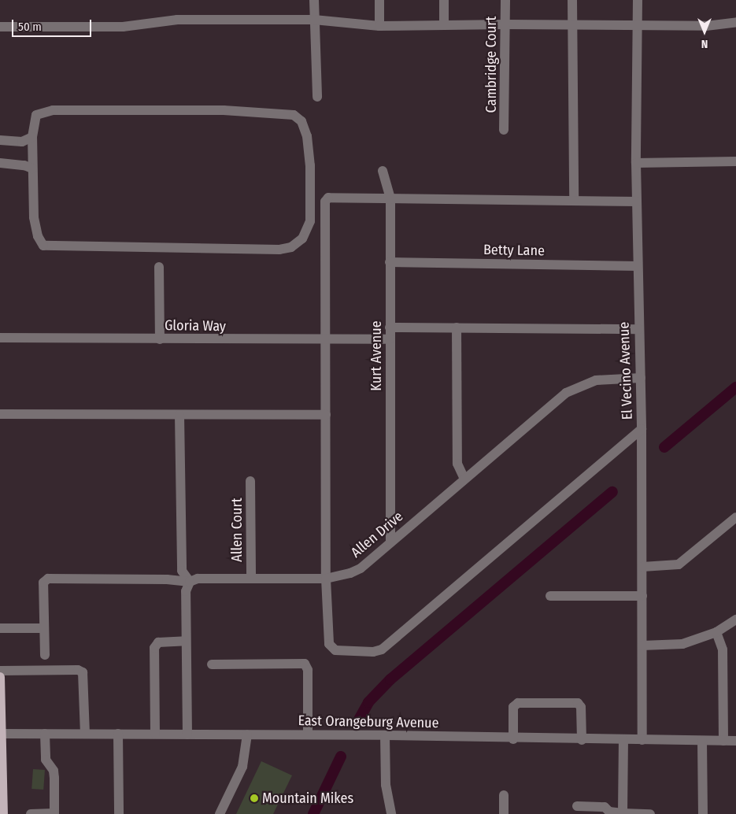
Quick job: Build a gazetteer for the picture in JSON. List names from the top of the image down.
{
  "streets": {
    "street": [
      "Cambridge Court",
      "Betty Lane",
      "Gloria Way",
      "Kurt Avenue",
      "El Vecino Avenue",
      "Allen Court",
      "Allen Drive",
      "East Orangeburg Avenue"
    ]
  },
  "crossings": [
    ["Betty Lane", "Kurt Avenue"],
    ["Betty Lane", "El Vecino Avenue"],
    ["Gloria Way", "Kurt Avenue"],
    ["Kurt Avenue", "Allen Drive"],
    ["El Vecino Avenue", "Allen Drive"],
    ["El Vecino Avenue", "East Orangeburg Avenue"],
    ["Allen Court", "Allen Drive"]
  ],
  "places": ["Mountain Mikes"],
  "scale_bar": "50 m",
  "north": "bottom"
}
